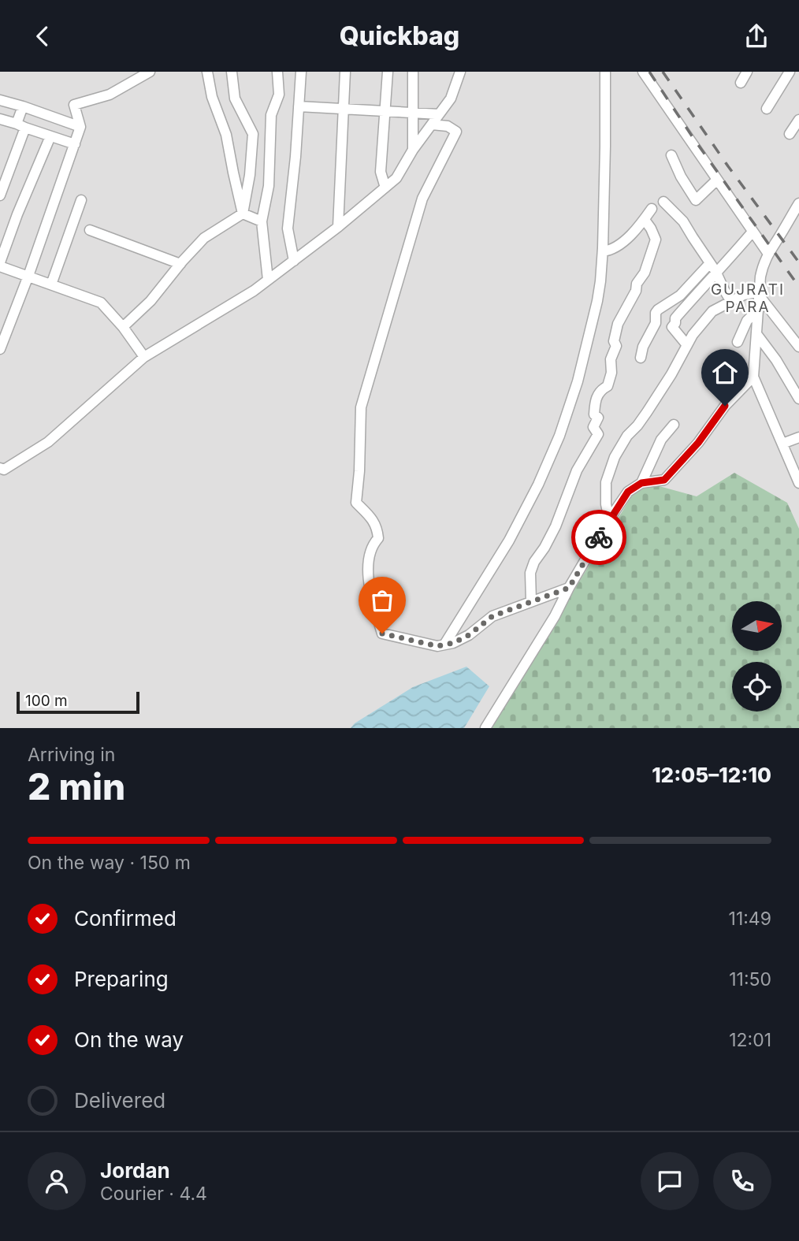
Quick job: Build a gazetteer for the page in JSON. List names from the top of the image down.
{
  "districts": ["GUJRATI PARA"],
  "scale_bar": "100 m",
  "north": "right",
  "page": {
    "header": "Quickbag",
    "scale": "100 m",
    "heading": ["2 min", "Arriving in", "12:05–12:10"],
    "panel": ["Jordan", "Courier · 4.4"],
    "bar": "On the way · 150 m",
    "list": [
      ["Confirmed", "11:49"],
      ["Preparing", "11:50"],
      ["On the way", "12:01"],
      "Delivered"
    ]
  }
}
